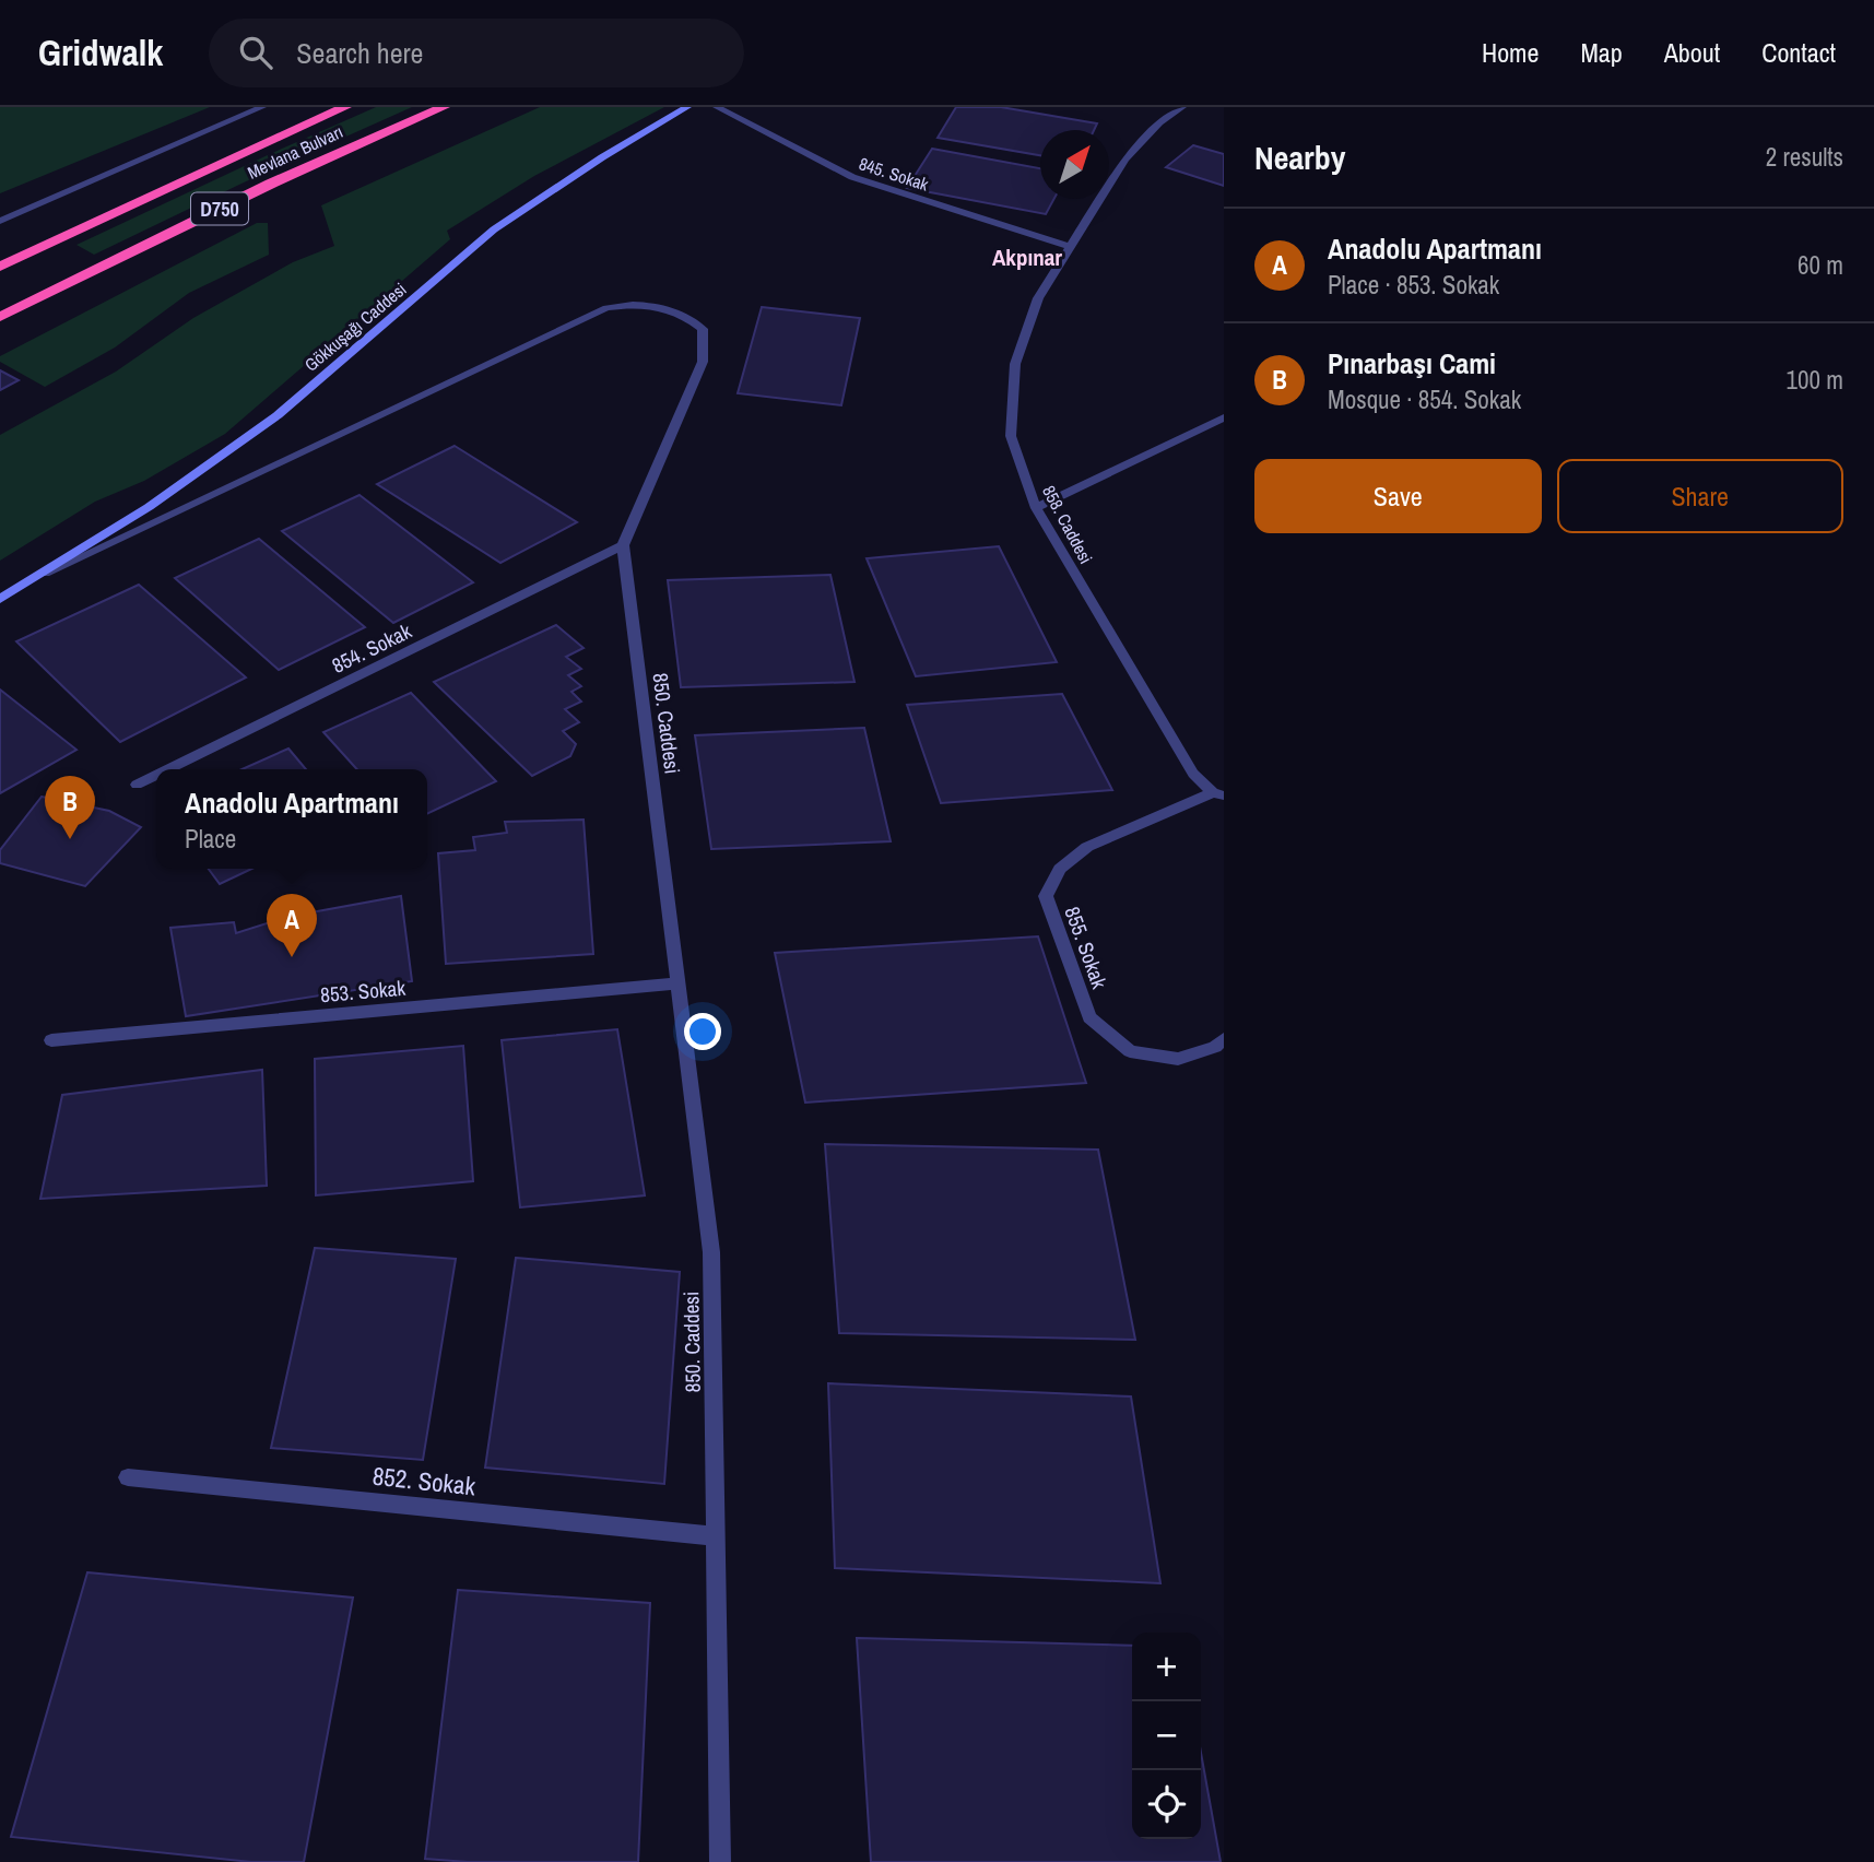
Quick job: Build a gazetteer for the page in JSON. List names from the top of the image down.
{
  "streets": {
    "highway": ["Mevlana Bulvarı", "D750"],
    "street": [
      "845. Sokak",
      "Gökkuşağı Caddesi",
      "858. Caddesi",
      "854. Sokak",
      "850. Caddesi",
      "855. Sokak",
      "853. Sokak",
      "852. Sokak"
    ]
  },
  "crossings": [
    ["845. Sokak", "858. Caddesi"],
    ["858. Caddesi", "855. Sokak"],
    ["854. Sokak", "850. Caddesi"],
    ["850. Caddesi", "853. Sokak"],
    ["850. Caddesi", "852. Sokak"]
  ],
  "districts": ["Akpınar"],
  "north": "top right",
  "page": {
    "header": "Gridwalk",
    "search": "Search here",
    "nav": [
      "Home",
      "Map",
      "About",
      "Contact"
    ],
    "heading": ["Nearby", "2 results"],
    "list": [
      {
        "mark": "A",
        "name": "Anadolu Apartmanı",
        "note": "Place · 853. Sokak",
        "value": "60 m"
      },
      {
        "mark": "B",
        "name": "Pınarbaşı Cami",
        "note": "Mosque · 854. Sokak",
        "value": "100 m"
      }
    ],
    "buttons": ["Save", "Share"],
    "popup": ["Anadolu Apartmanı", "Place"],
    "pins": ["B", "A"],
    "map_buttons": ["+", "−"]
  }
}
